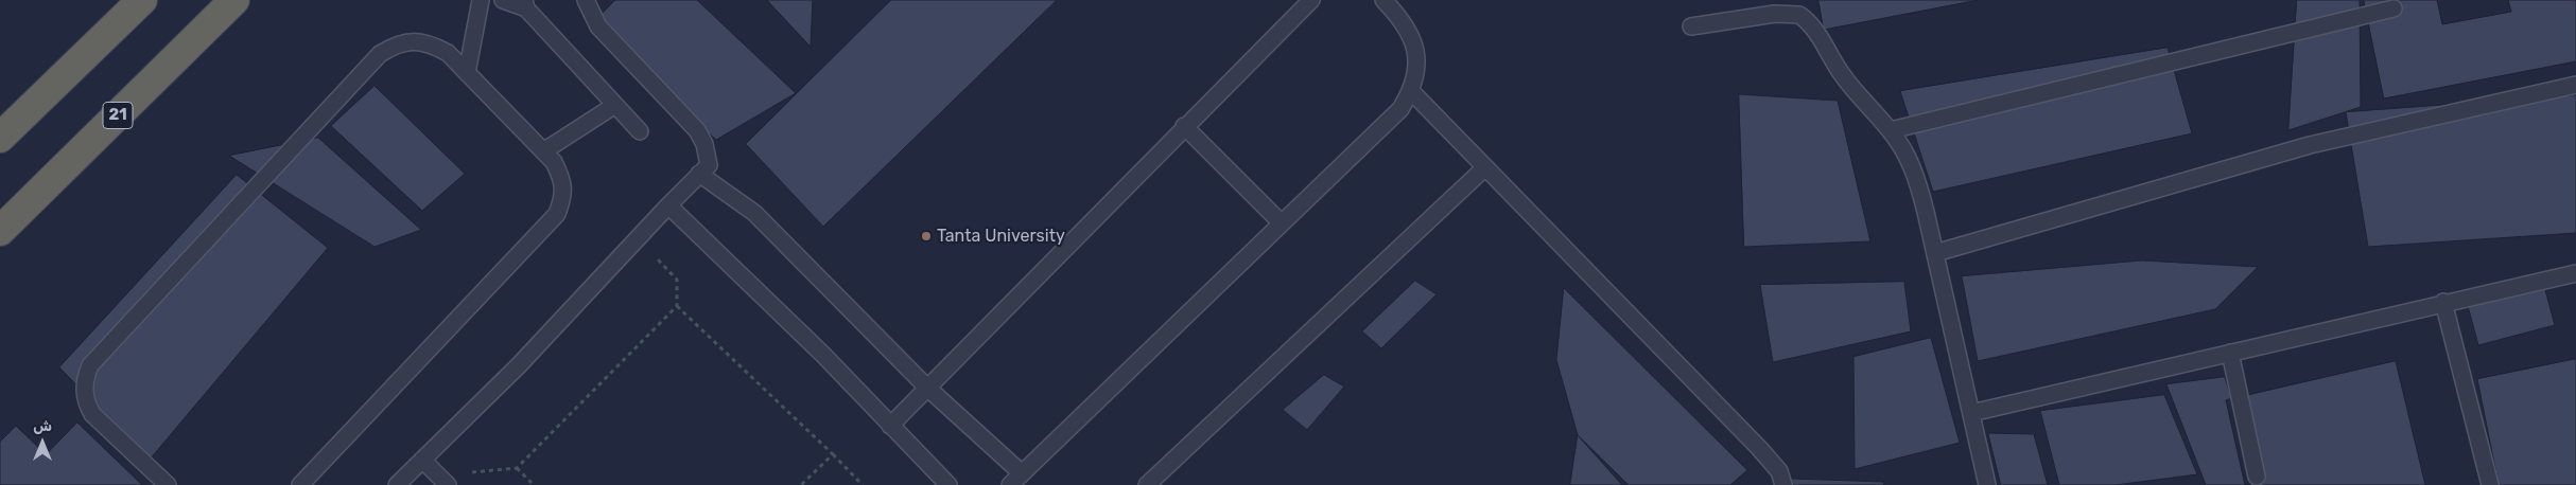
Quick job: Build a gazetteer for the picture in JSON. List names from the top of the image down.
{
  "streets": {
    "highway": ["21"]
  },
  "places": ["Tanta University"],
  "north": "top"
}
